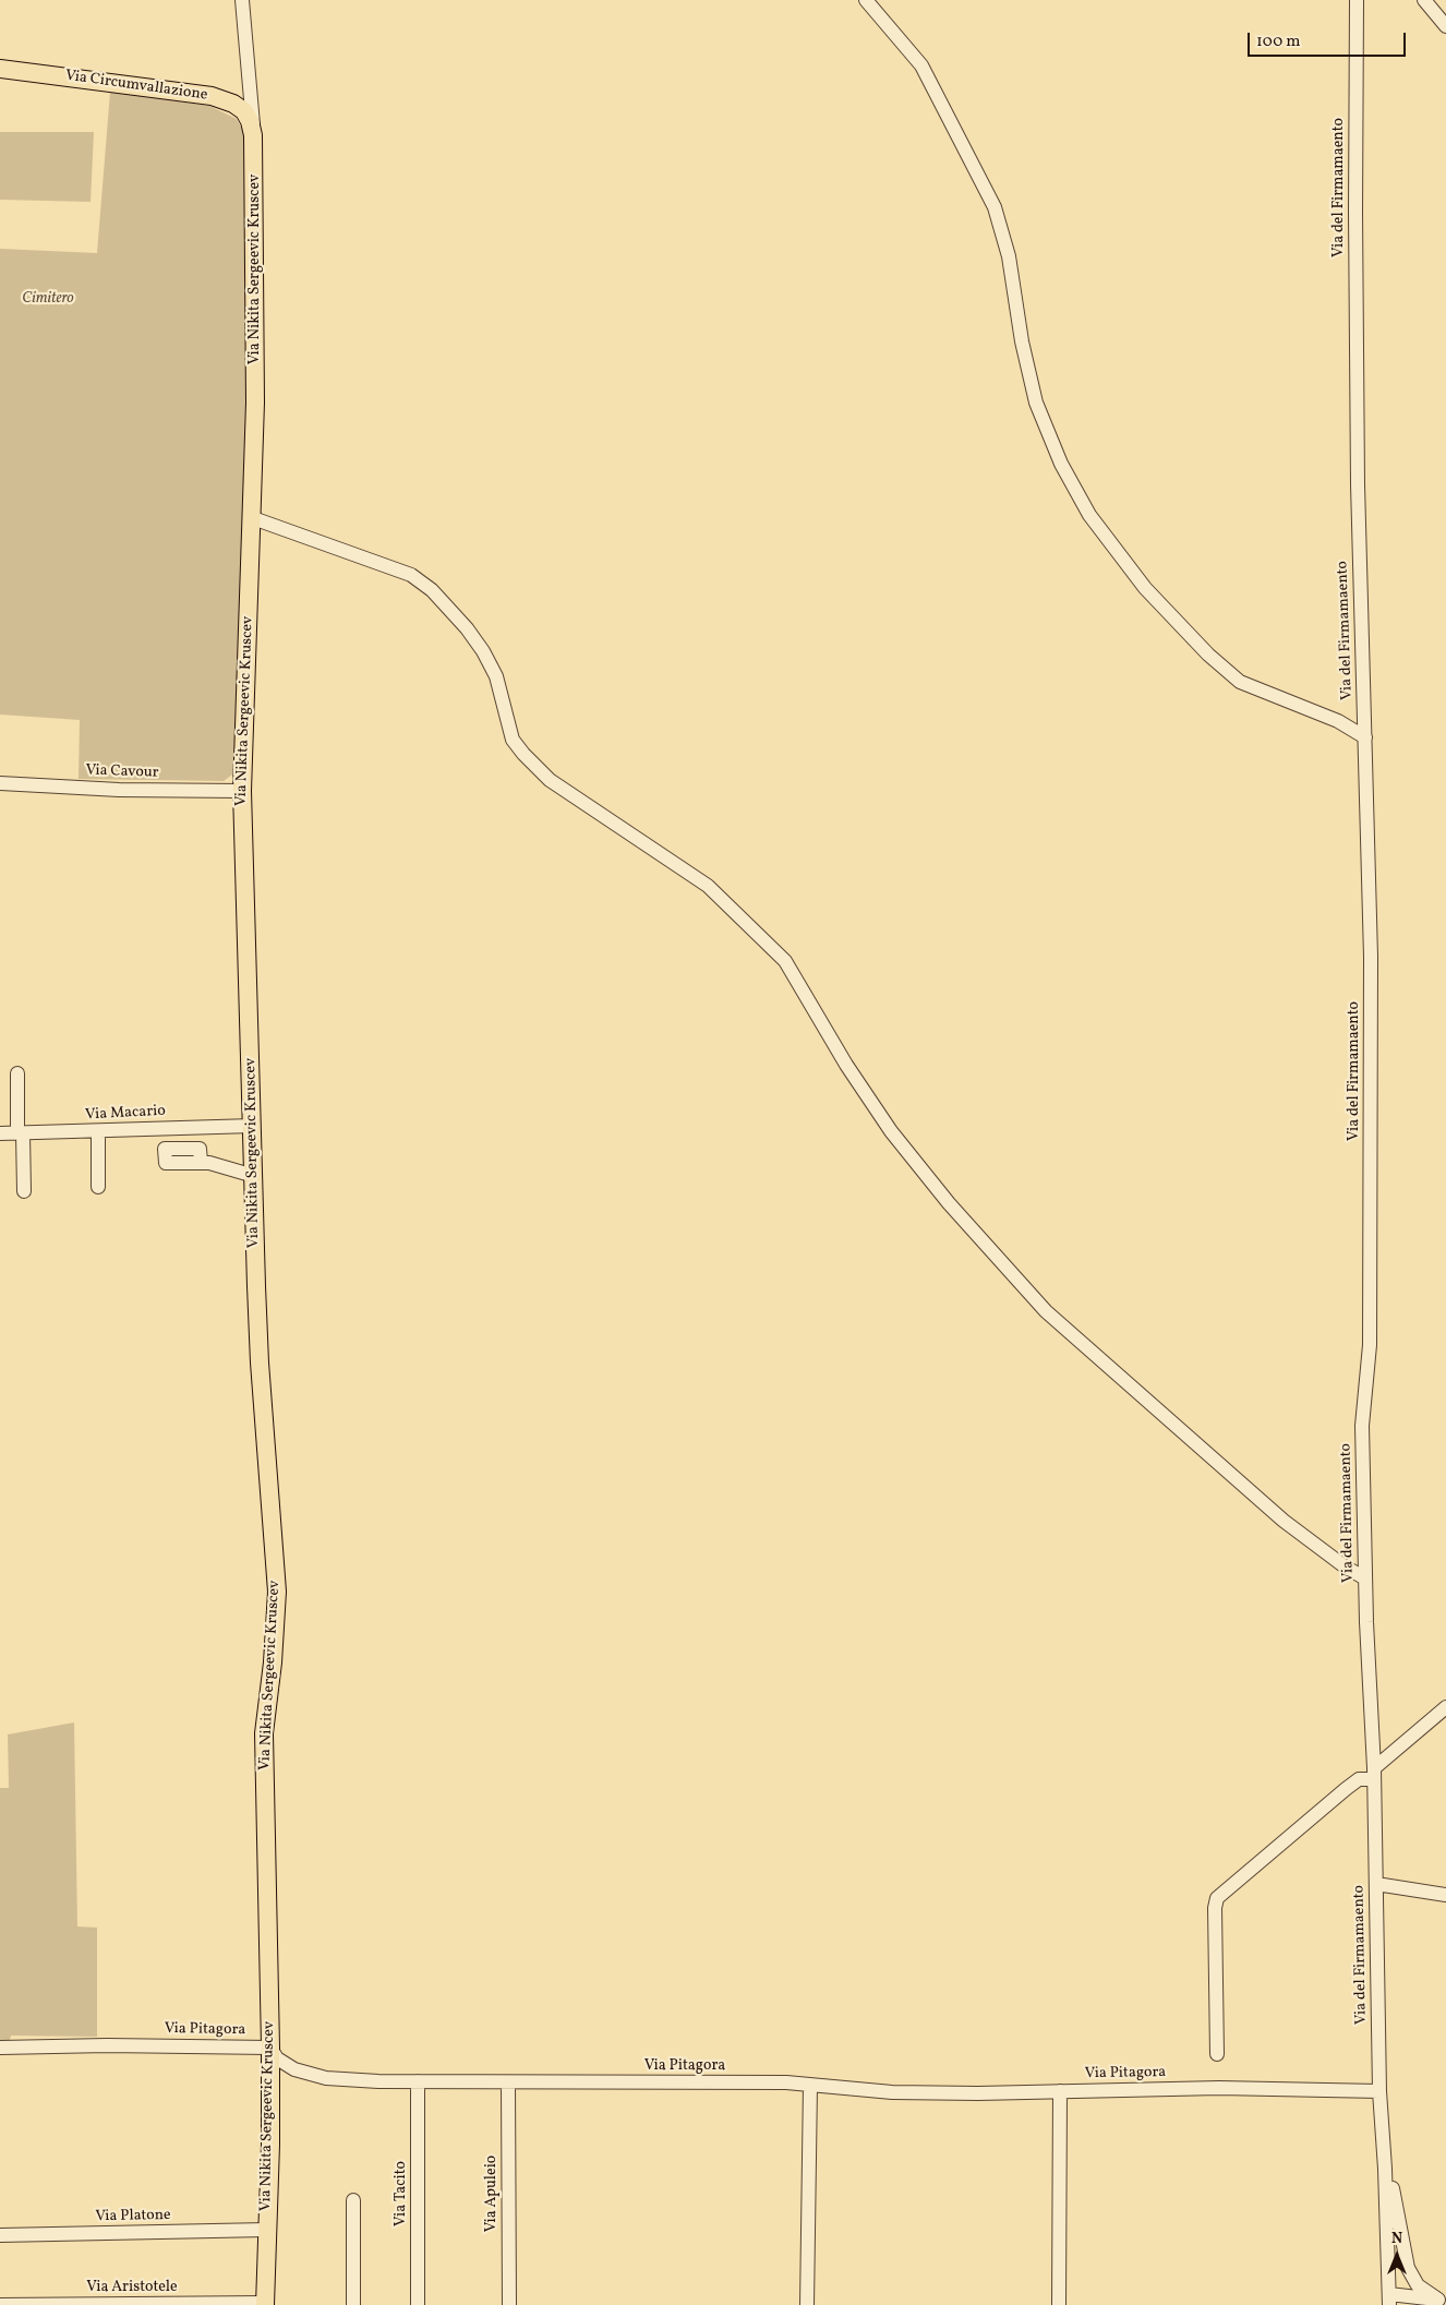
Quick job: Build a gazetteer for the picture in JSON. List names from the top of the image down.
{
  "streets": {
    "main road": ["Via Circumvallazione", "Via Nikita Sergeevic Kruscev"],
    "street": [
      "Via del Firmamaento",
      "Via Cavour",
      "Via Macario",
      "Via Pitagora",
      "Via Tacito",
      "Via Apuleio",
      "Via Platone",
      "Via Aristotele"
    ]
  },
  "crossings": [
    ["Via Circumvallazione", "Via Nikita Sergeevic Kruscev"],
    ["Via del Firmamaento", "Via Pitagora"],
    ["Via Nikita Sergeevic Kruscev", "Via Cavour"],
    ["Via Nikita Sergeevic Kruscev", "Via Macario"],
    ["Via Nikita Sergeevic Kruscev", "Via Pitagora"],
    ["Via Nikita Sergeevic Kruscev", "Via Platone"],
    ["Via Nikita Sergeevic Kruscev", "Via Aristotele"],
    ["Via Pitagora", "Via Tacito"],
    ["Via Pitagora", "Via Apuleio"]
  ],
  "parks": ["Cimitero"],
  "scale_bar": "100 m",
  "north": "top"
}
